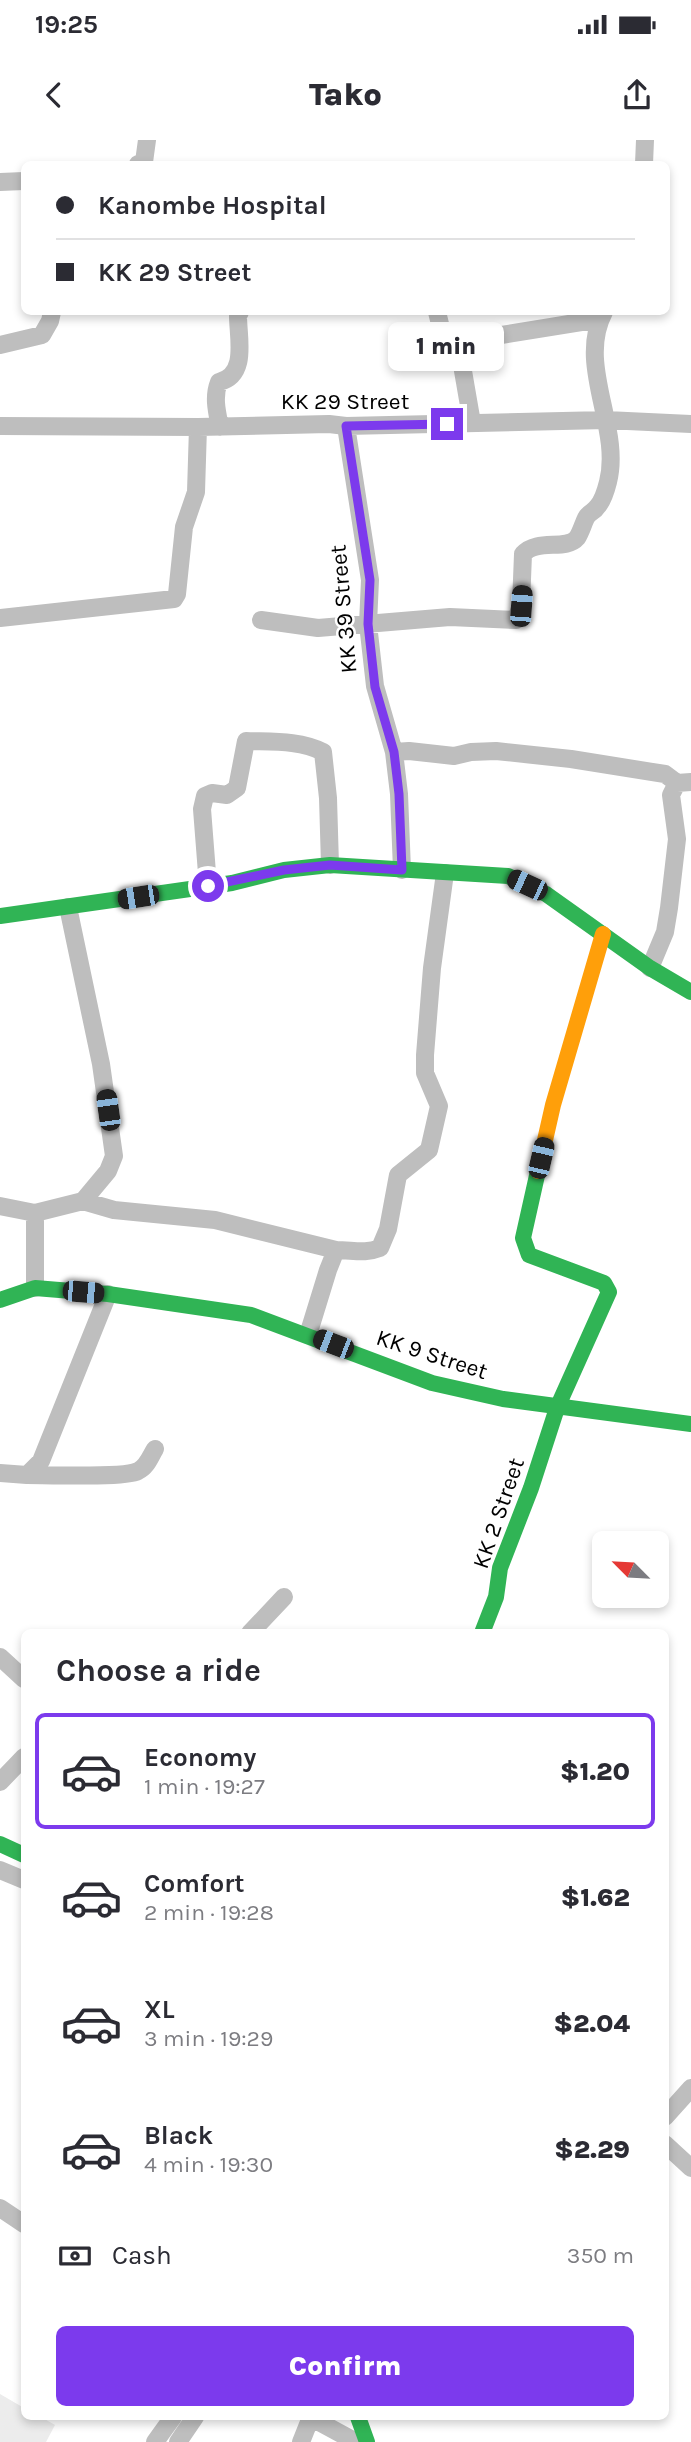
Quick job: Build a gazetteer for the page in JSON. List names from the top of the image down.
{
  "streets": {
    "street": [
      "KK 29 Street",
      "KK 39 Street",
      "KK 9 Street",
      "KK 2 Street"
    ]
  },
  "crossings": [
    ["KK 29 Street", "KK 39 Street"],
    ["KK 9 Street", "KK 2 Street"]
  ],
  "north": "top left",
  "page": {
    "status": "19:25",
    "header": "Tako",
    "banner": ["Kanombe Hospital", "KK 29 Street"],
    "bubble": "1 min",
    "heading": "Choose a ride",
    "list": [
      {
        "name": "Economy",
        "note": "1 min · 19:27",
        "value": "$1.20"
      },
      {
        "name": "Comfort",
        "note": "2 min · 19:28",
        "value": "$1.62"
      },
      {
        "name": "XL",
        "note": "3 min · 19:29",
        "value": "$2.04"
      },
      {
        "name": "Black",
        "note": "4 min · 19:30",
        "value": "$2.29"
      }
    ],
    "pay": ["Cash", "350 m"],
    "buttons": "Confirm"
  }
}
